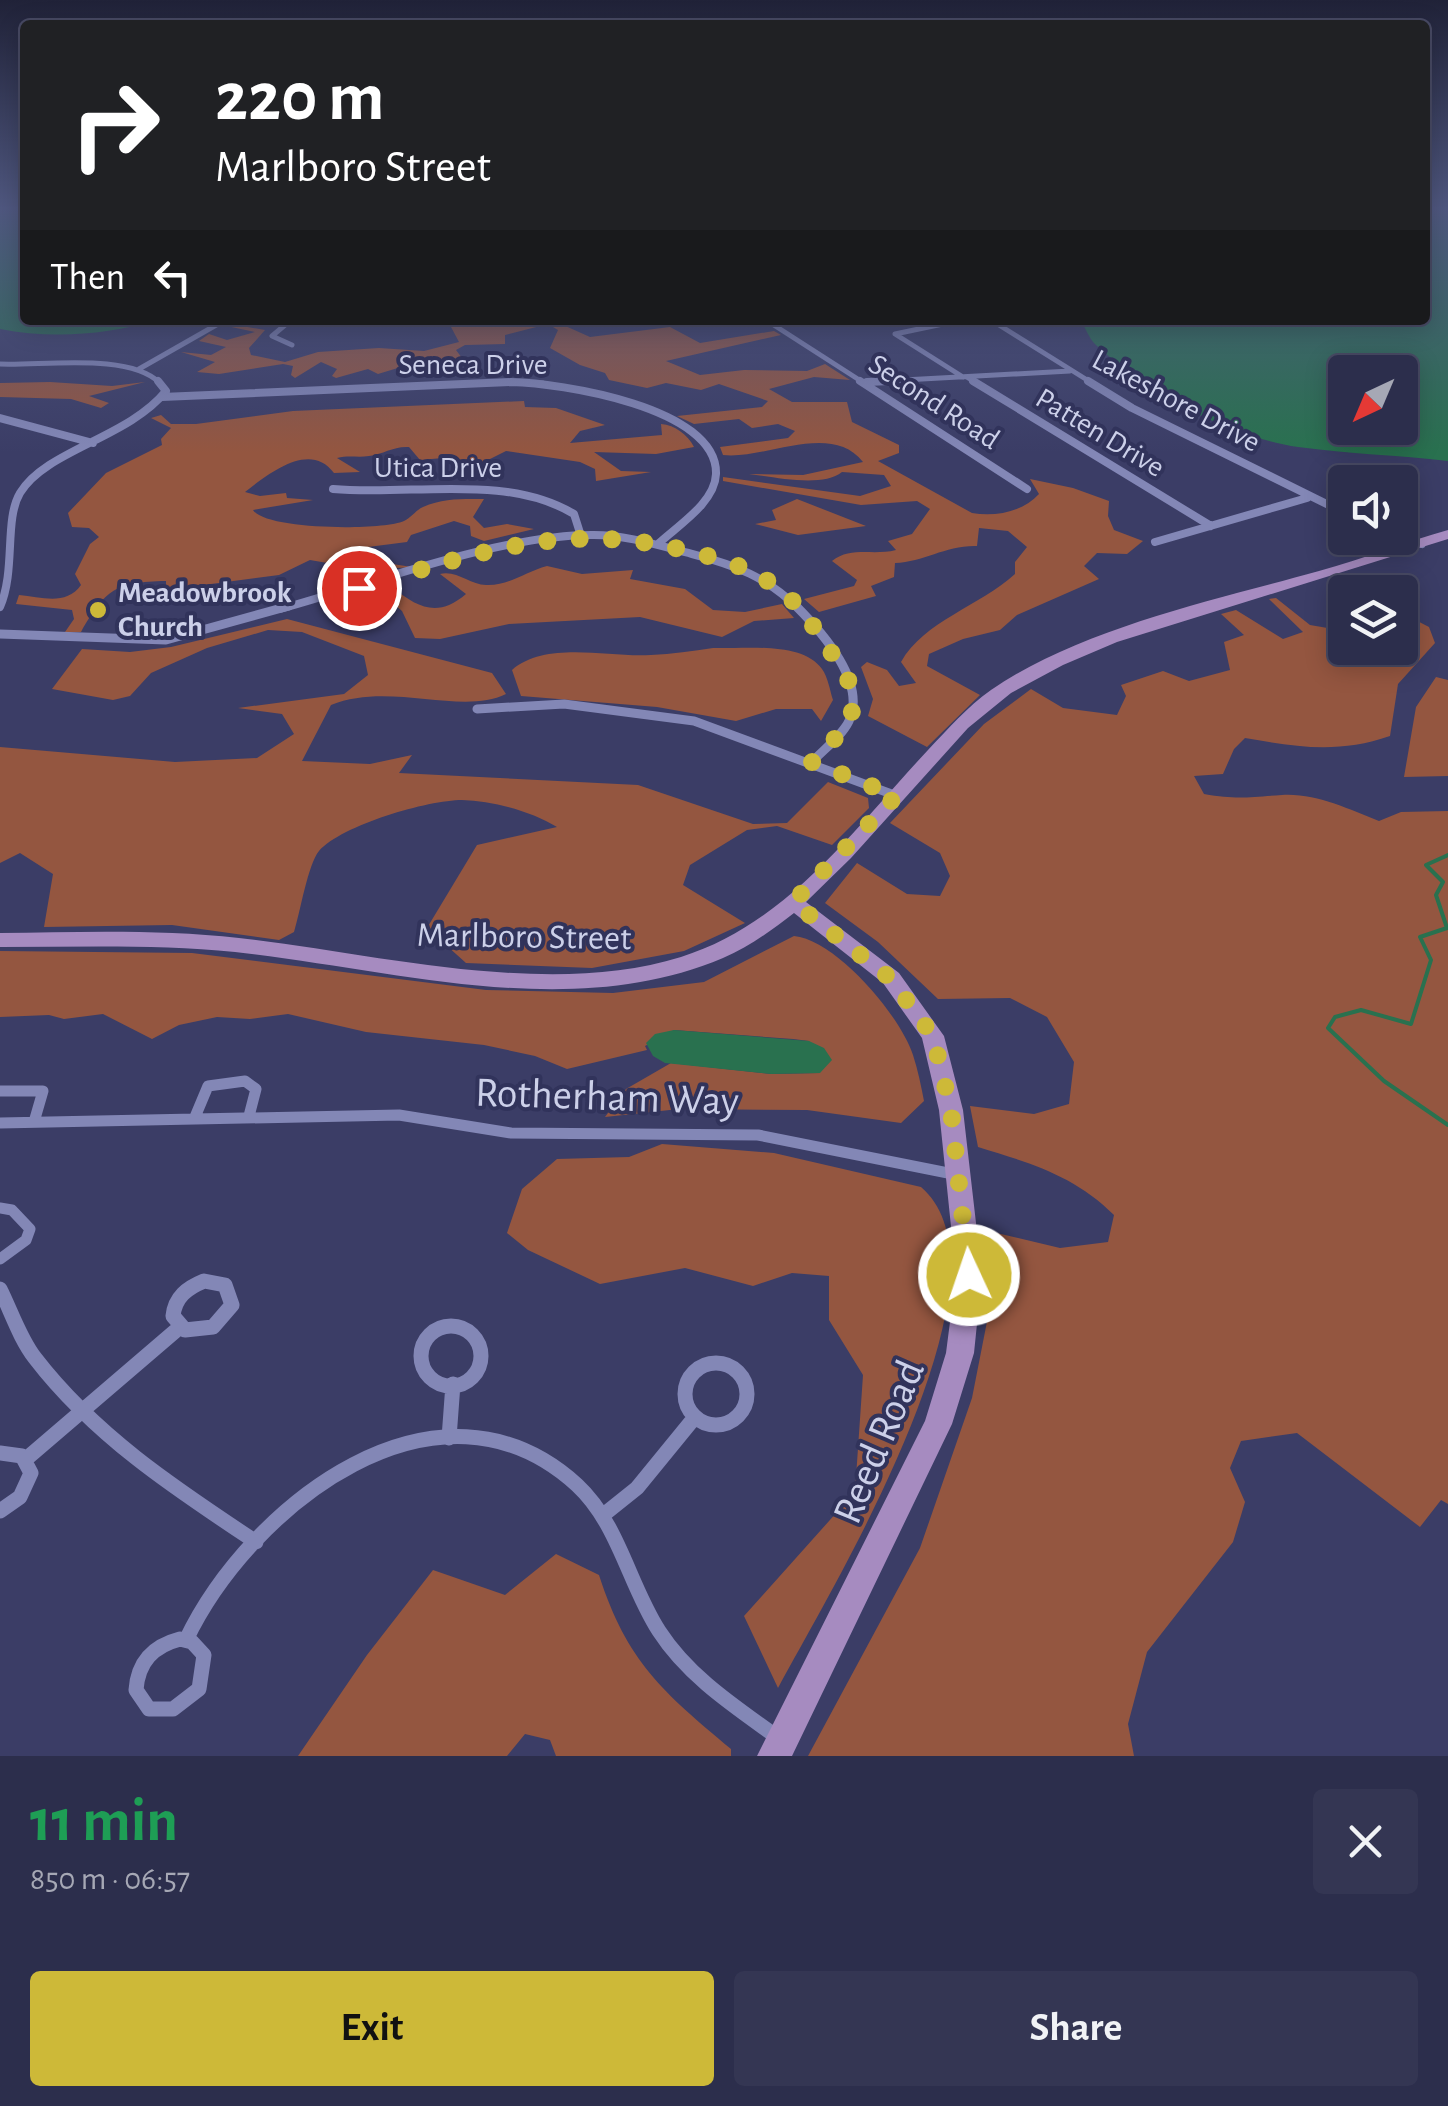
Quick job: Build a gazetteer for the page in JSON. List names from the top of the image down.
{
  "streets": {
    "street": [
      "Seneca Drive",
      "Lakeshore Drive",
      "Second Road",
      "Patten Drive",
      "Utica Drive",
      "Marlboro Street",
      "Rotherham Way",
      "Reed Road"
    ]
  },
  "crossings": [
    ["Marlboro Street", "Reed Road"],
    ["Rotherham Way", "Reed Road"]
  ],
  "places": ["Meadowbrook Church"],
  "north": "bottom left",
  "page": {
    "turn": ["220 m", "Marlboro Street"],
    "then": "Then",
    "heading": ["11 min", "850 m · 06:57"],
    "buttons": ["Exit", "Share"]
  }
}
